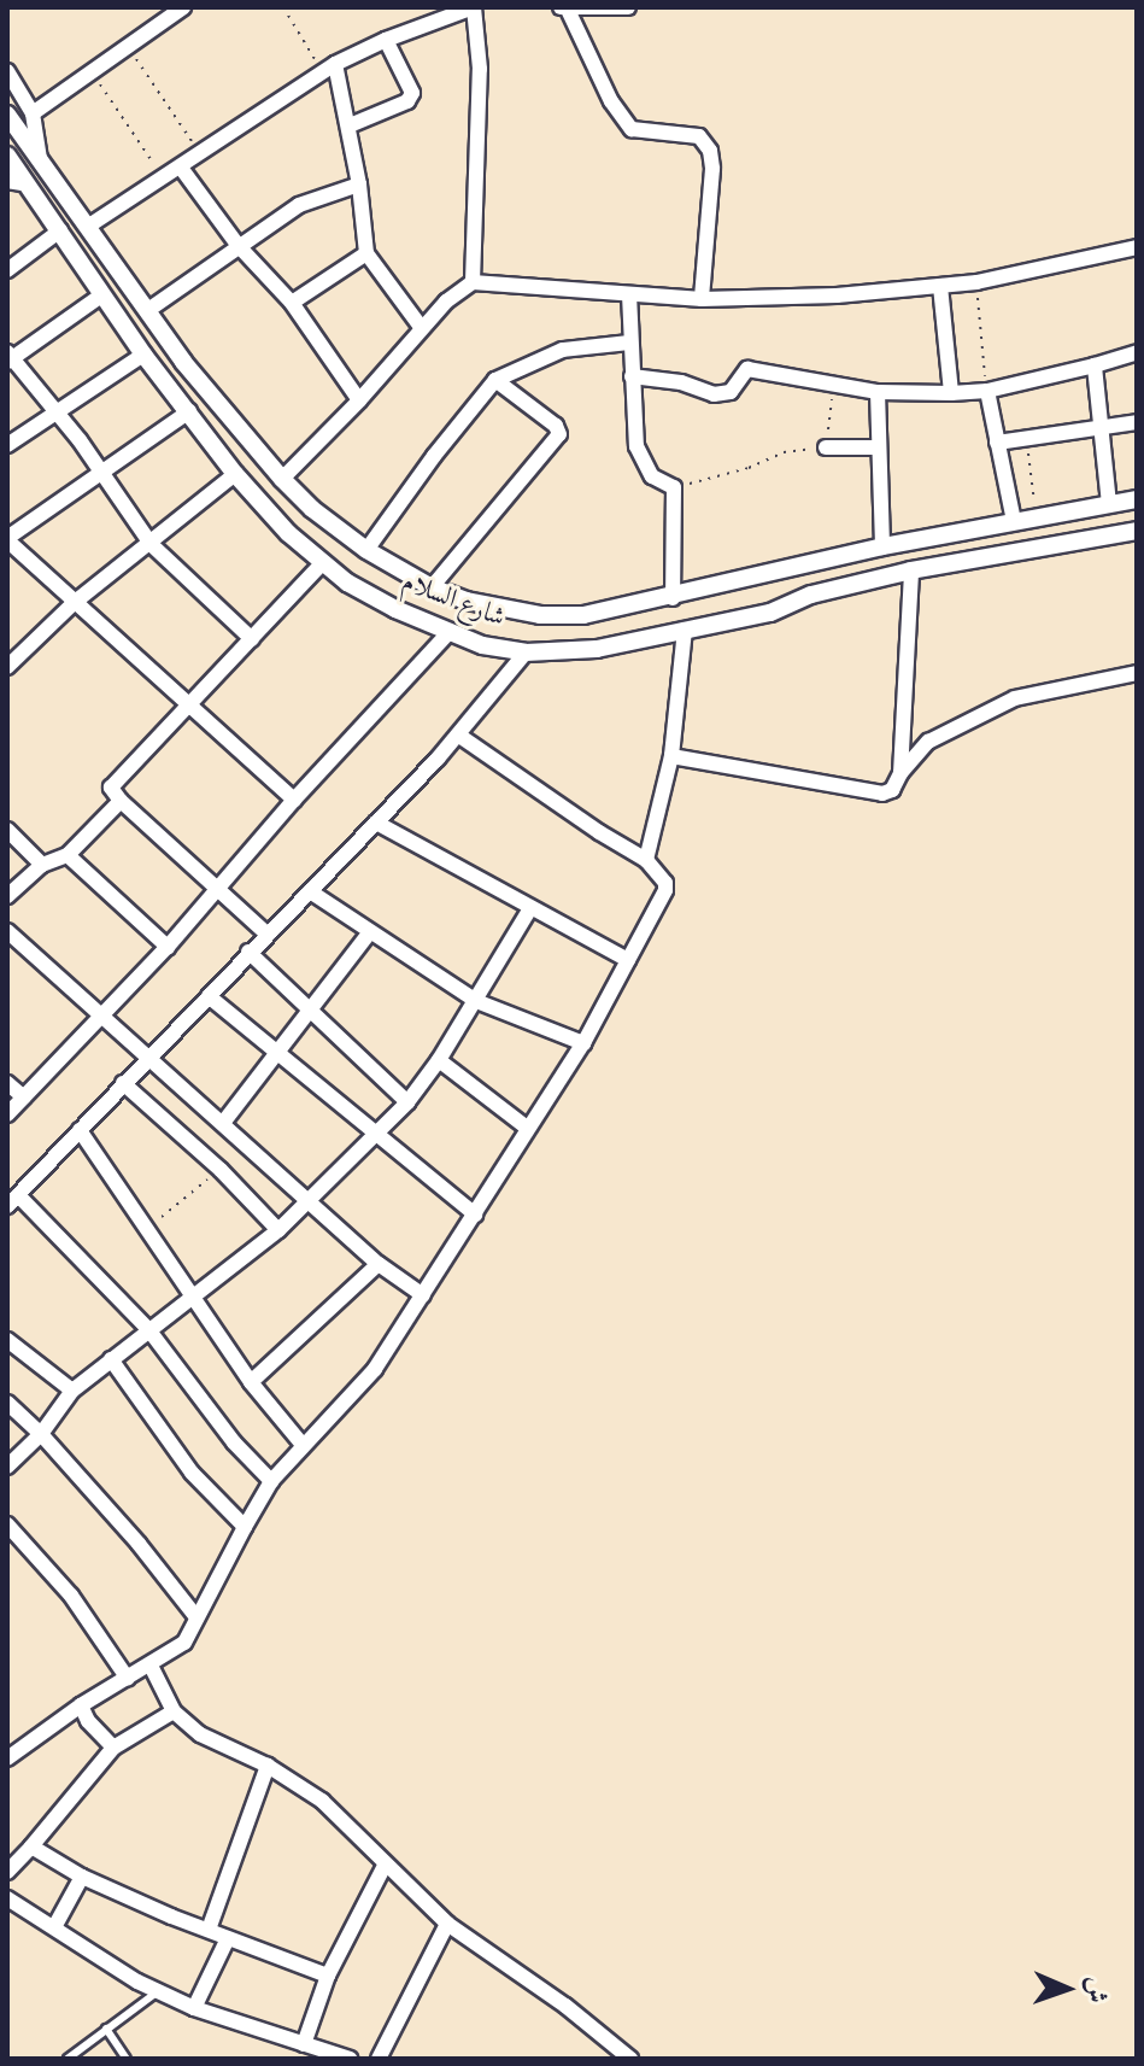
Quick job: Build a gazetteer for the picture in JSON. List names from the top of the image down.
{
  "streets": {
    "street": ["شارع السلام"]
  },
  "north": "right"
}
